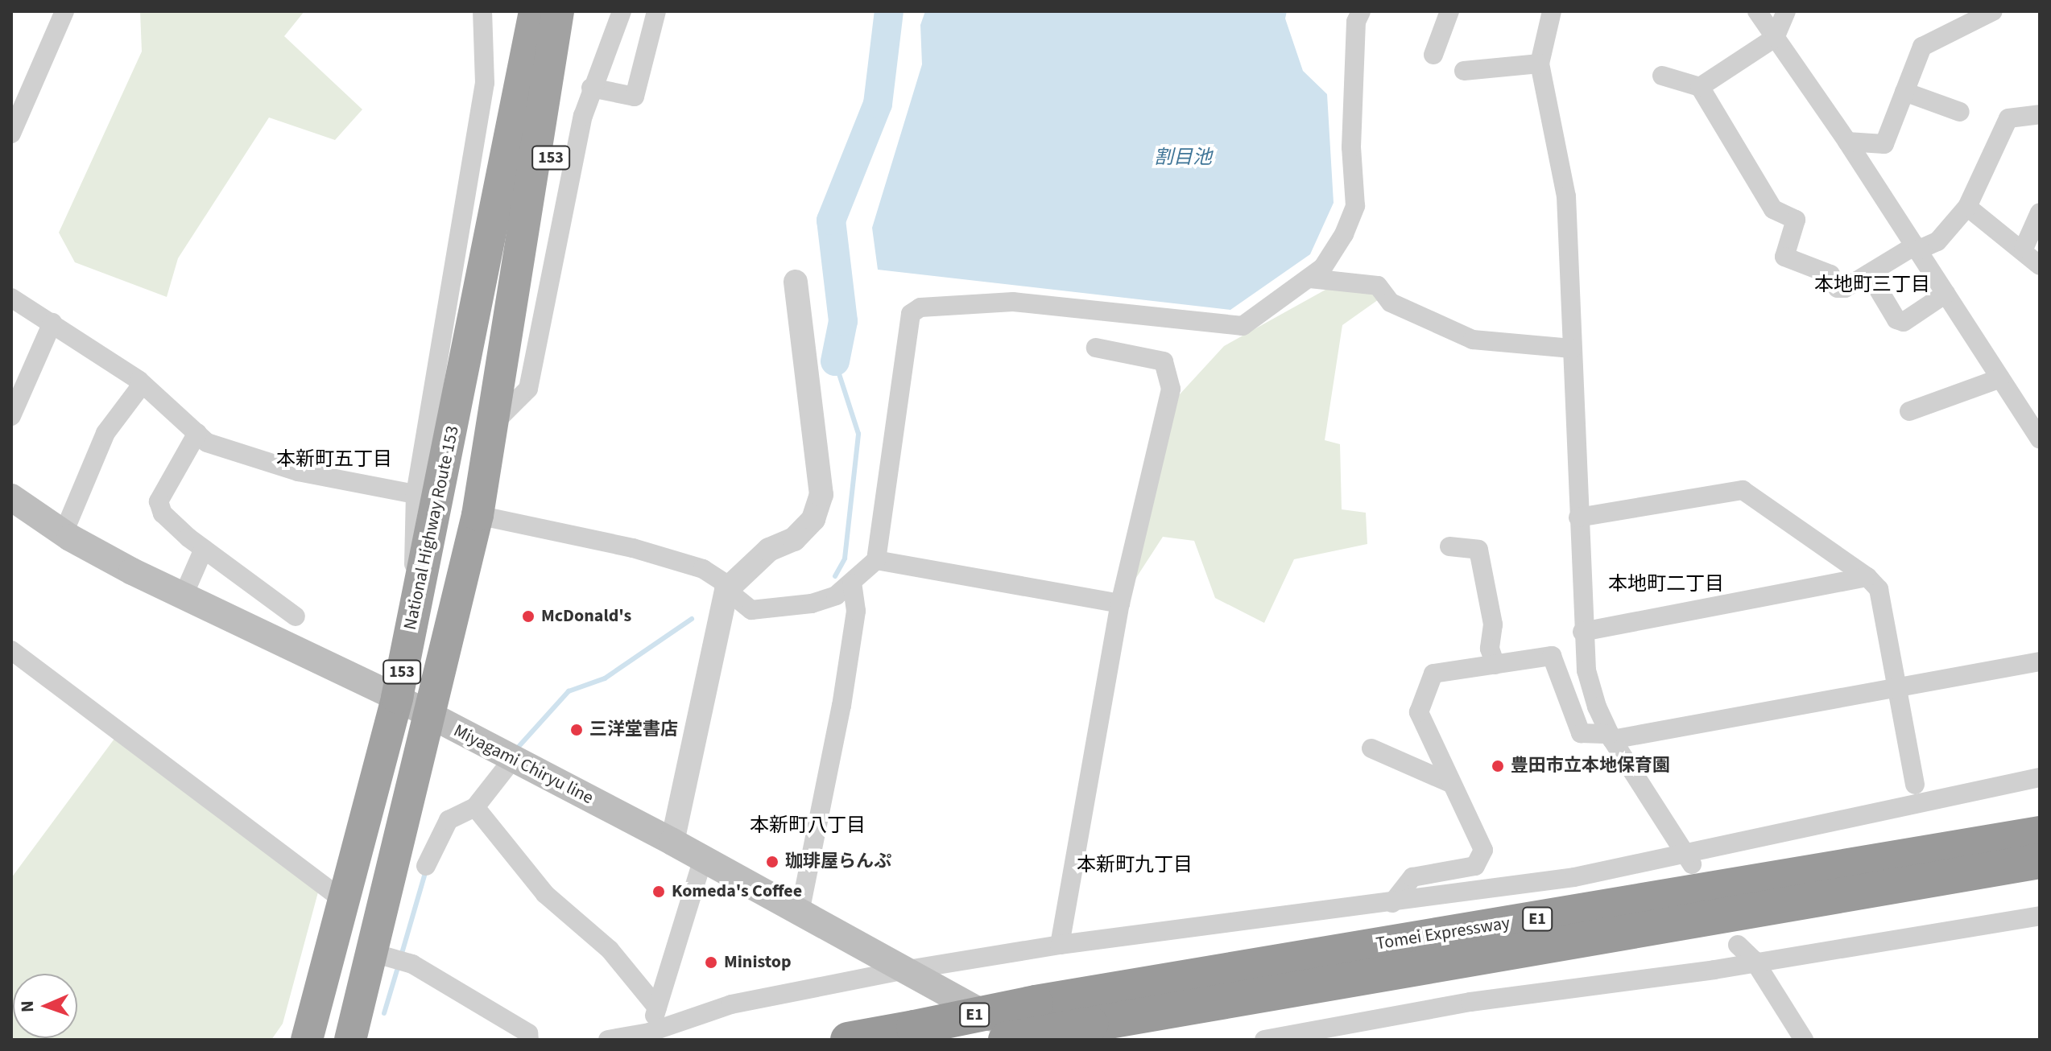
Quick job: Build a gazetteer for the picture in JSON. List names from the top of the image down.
{
  "streets": {
    "highway": [
      "153",
      "National Highway Route 153",
      "E1",
      "Tomei Expressway"
    ],
    "main road": ["Miyagami Chiryu line"]
  },
  "crossings": [
    ["153", "National Highway Route 153"],
    ["National Highway Route 153", "Miyagami Chiryu line"]
  ],
  "districts": [
    "本地町三丁目",
    "本新町五丁目",
    "本地町二丁目",
    "本新町八丁目",
    "本新町九丁目"
  ],
  "water": ["割目池"],
  "places": [
    "McDonald's",
    "三洋堂書店",
    "豊田市立本地保育園",
    "珈琲屋らんぷ",
    "Komeda's Coffee",
    "Ministop"
  ],
  "north": "left"
}
